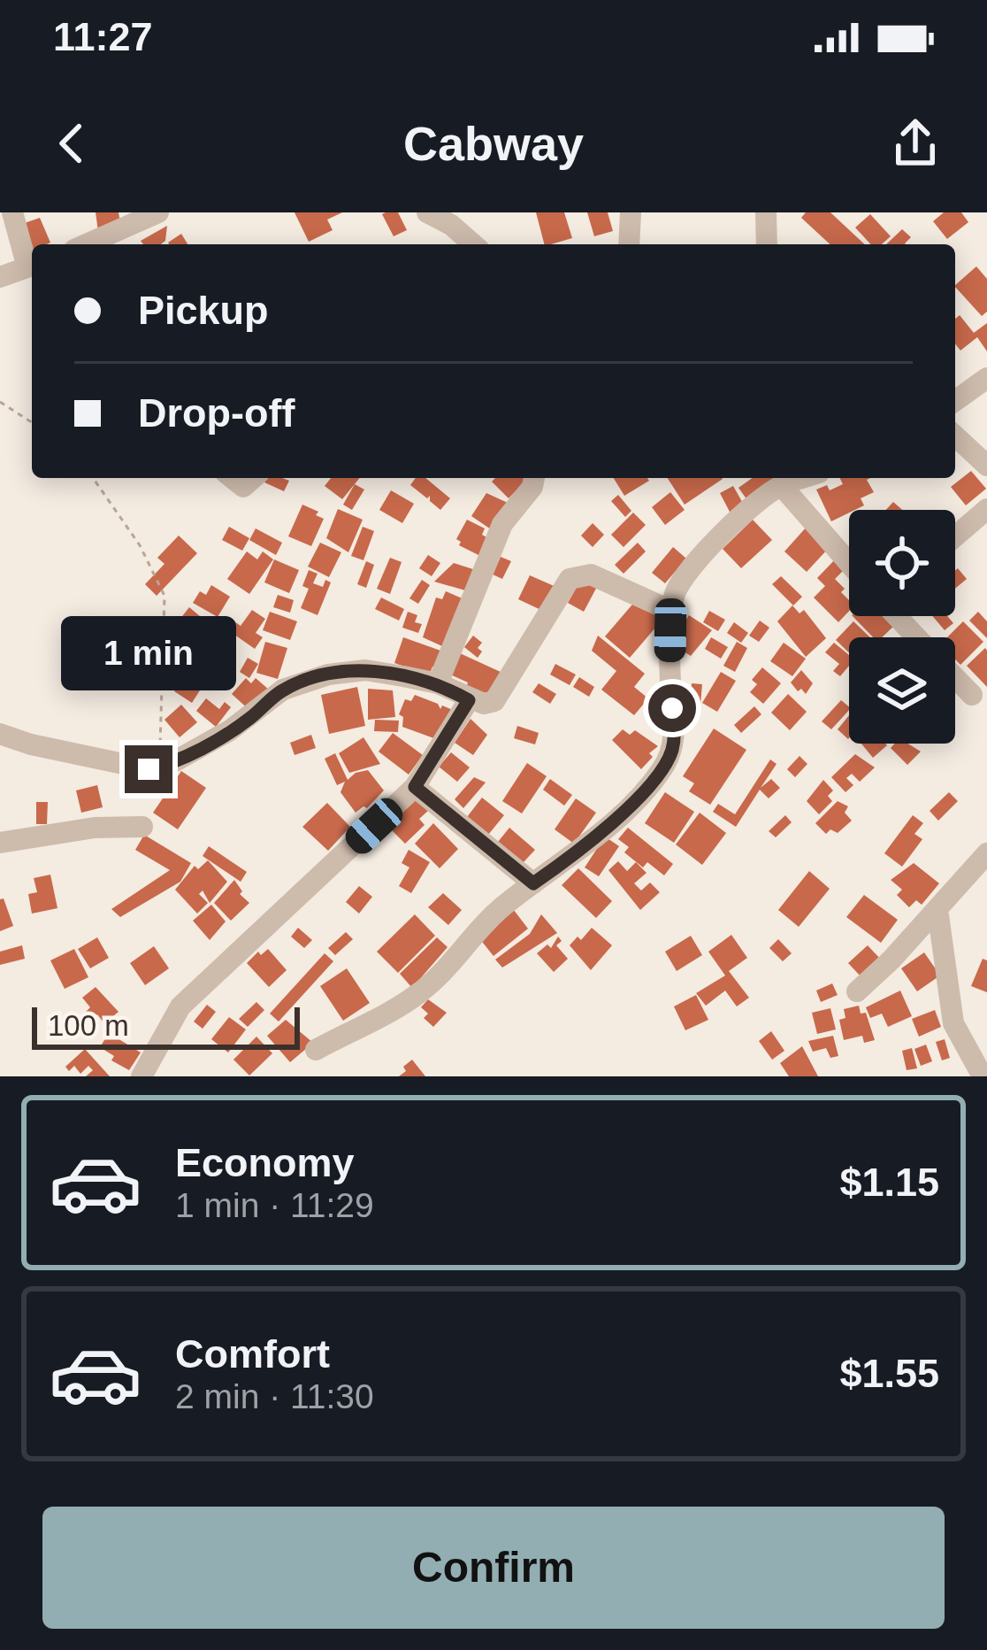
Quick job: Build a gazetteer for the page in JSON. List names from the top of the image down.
{
  "scale_bar": "100 m",
  "page": {
    "status": "11:27",
    "header": "Cabway",
    "banner": ["Pickup", "Drop-off"],
    "bubble": "1 min",
    "scale": "100 m",
    "list": [
      {
        "name": "Economy",
        "note": "1 min · 11:29",
        "value": "$1.15"
      },
      {
        "name": "Comfort",
        "note": "2 min · 11:30",
        "value": "$1.55"
      }
    ],
    "buttons": "Confirm"
  }
}
